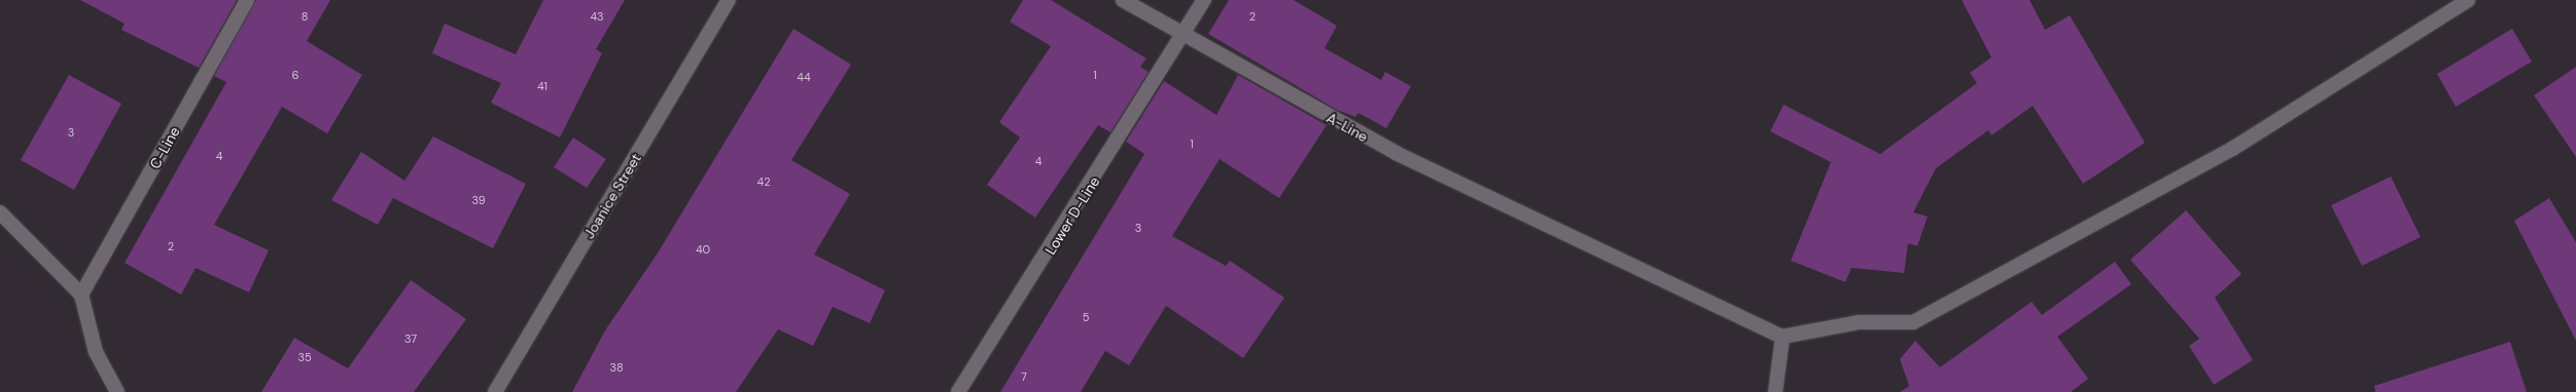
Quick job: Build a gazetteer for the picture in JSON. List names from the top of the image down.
{
  "streets": {
    "street": [
      "A-Line",
      "C-Line",
      "Joanice Street",
      "Lower D-Line"
    ]
  },
  "crossings": [
    ["A-Line", "Lower D-Line"]
  ],
  "house_numbers": [
    "8",
    "43",
    "2",
    "6",
    "1",
    "44",
    "41",
    "3",
    "1",
    "4",
    "4",
    "42",
    "39",
    "3",
    "2",
    "40",
    "5",
    "37",
    "35",
    "38",
    "7"
  ]
}
